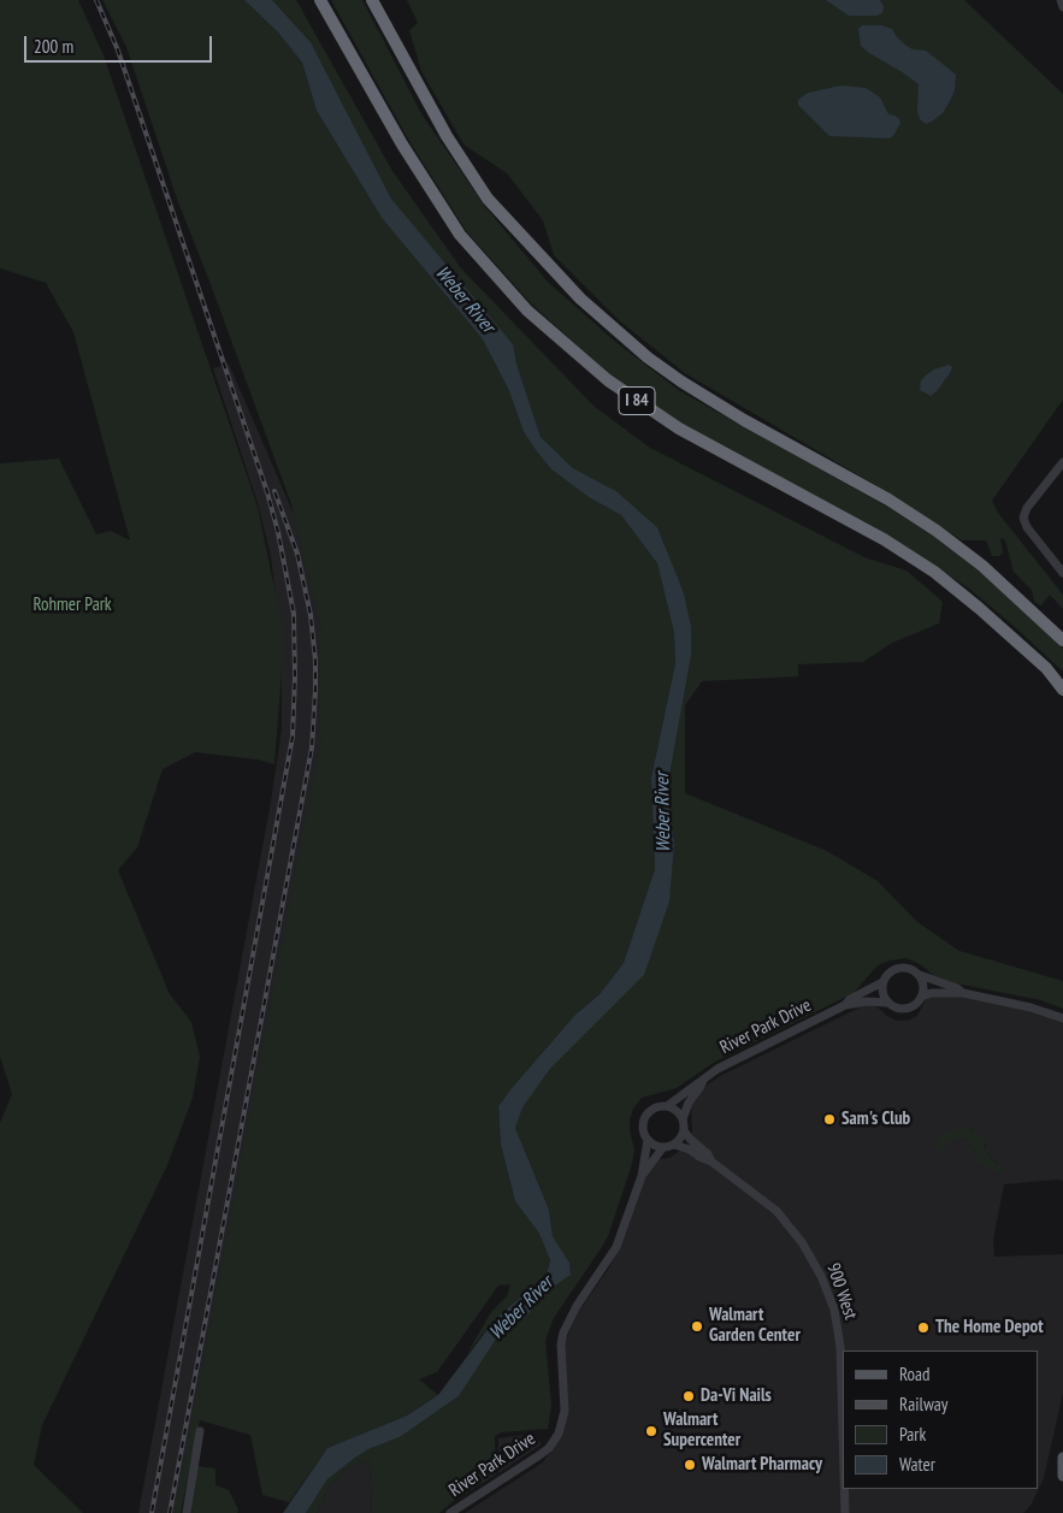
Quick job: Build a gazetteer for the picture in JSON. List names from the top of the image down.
{
  "streets": {
    "highway": ["I 84"],
    "street": ["River Park Drive", "900 West"]
  },
  "crossings": [
    ["River Park Drive", "900 West"]
  ],
  "water": ["Weber River"],
  "parks": ["Rohmer Park"],
  "places": [
    "Sam's Club",
    "Walmart Garden Center",
    "The Home Depot",
    "Da-Vi Nails",
    "Walmart Supercenter",
    "Walmart Pharmacy"
  ],
  "legend": [
    "Road",
    "Railway",
    "Park",
    "Water"
  ],
  "scale_bar": "200 m"
}
